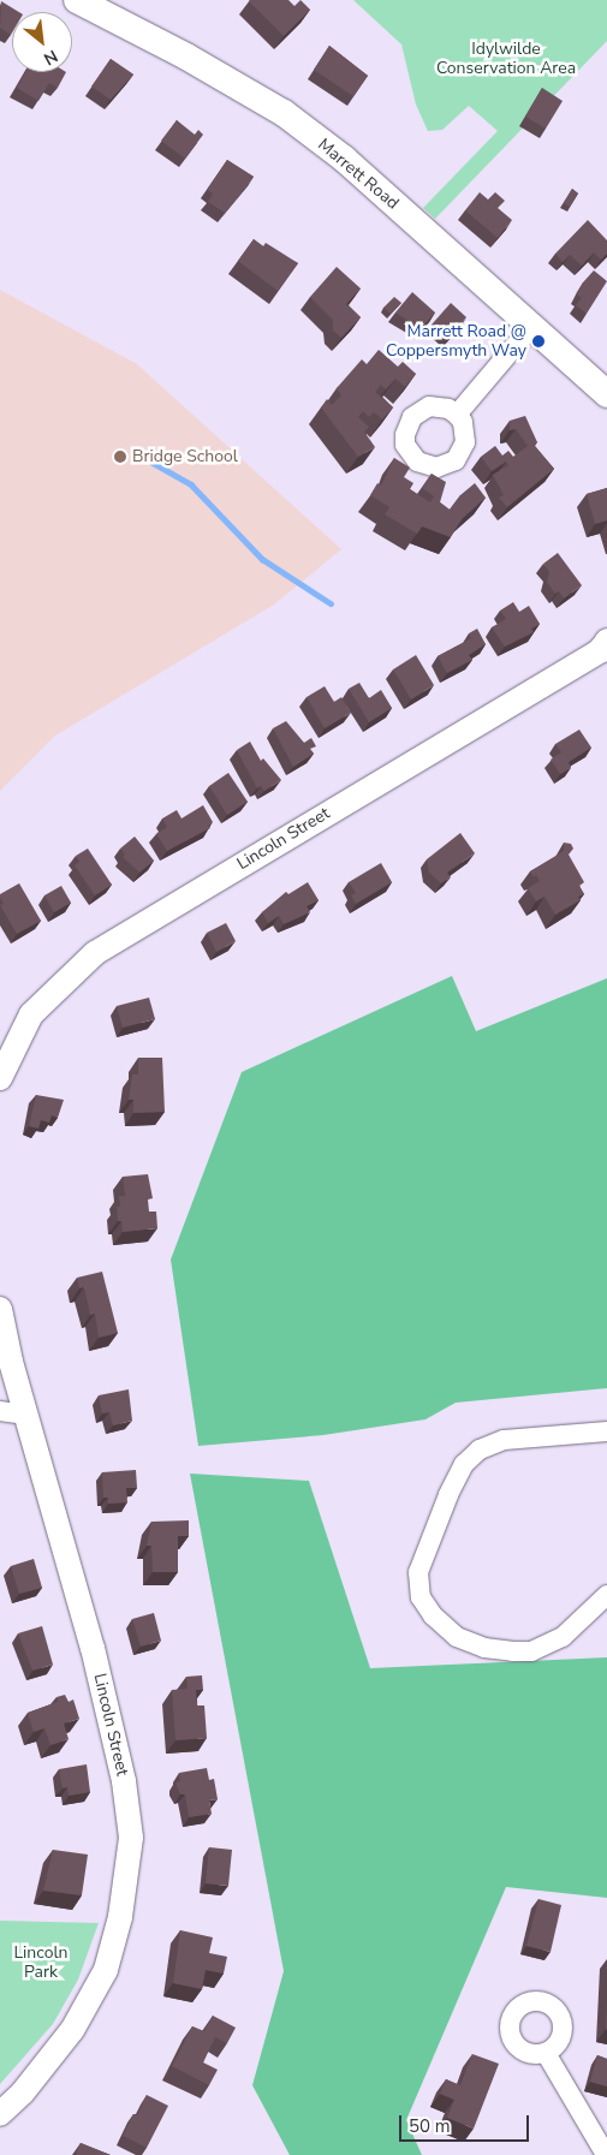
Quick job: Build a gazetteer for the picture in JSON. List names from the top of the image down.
{
  "streets": {
    "main road": ["Marrett Road"],
    "street": ["Lincoln Street"]
  },
  "parks": ["Idylwilde Conservation Area", "Lincoln Park"],
  "places": ["Marrett Road @ Coppersmyth Way", "Bridge School"],
  "scale_bar": "50 m",
  "north": "bottom right"
}
